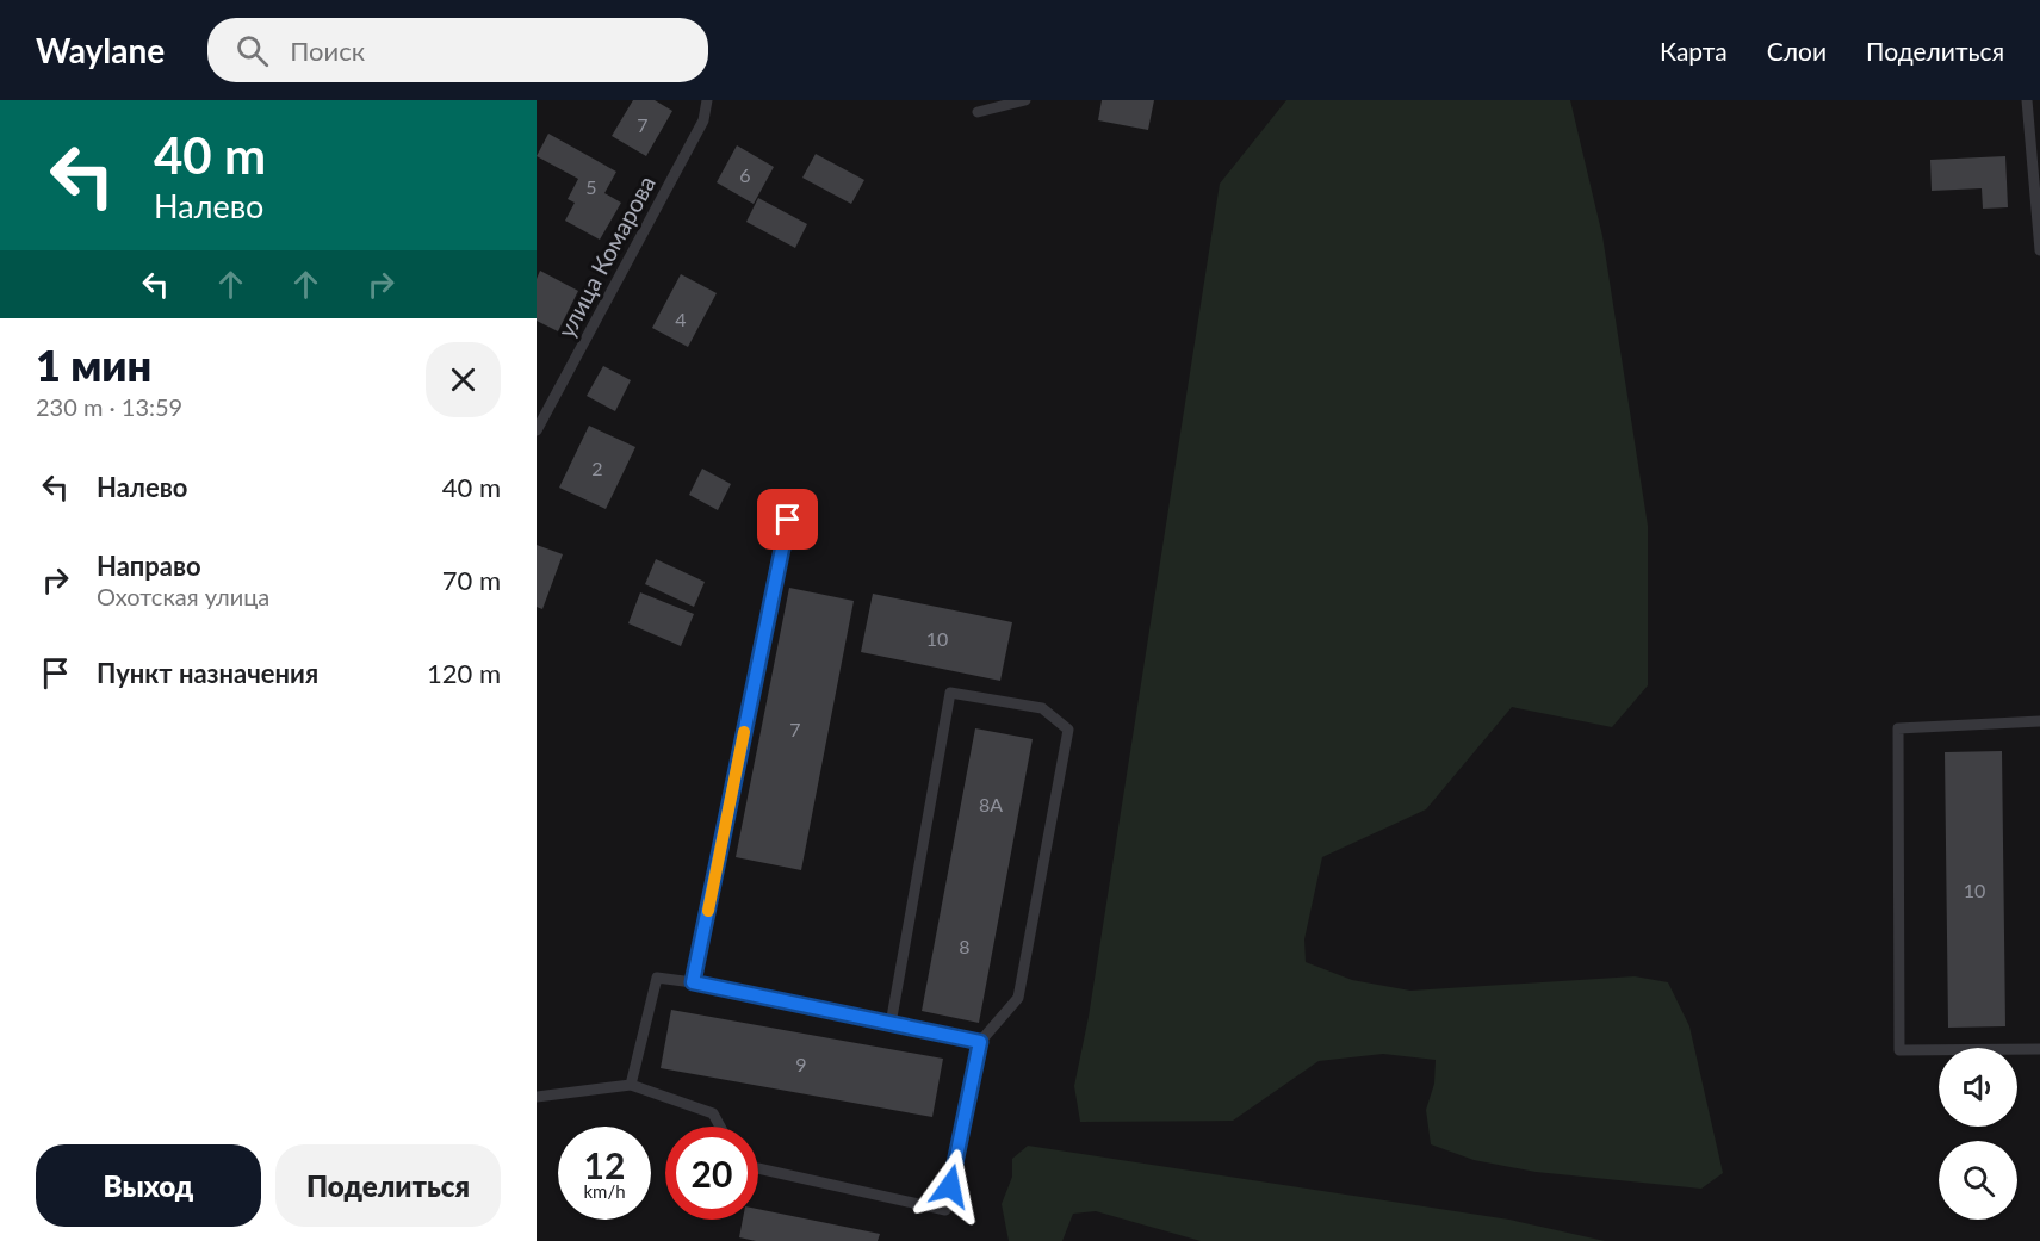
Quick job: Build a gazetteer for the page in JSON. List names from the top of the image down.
{
  "streets": {
    "lane": ["улица Комарова"]
  },
  "house_numbers": [
    "7",
    "6",
    "5",
    "4",
    "2",
    "10",
    "7",
    "8А",
    "10",
    "8",
    "9"
  ],
  "page": {
    "header": "Waylane",
    "search": "Поиск",
    "nav": ["Карта", "Слои", "Поделиться"],
    "turn": ["40 m", "Налево"],
    "heading": ["1 мин", "230 m · 13:59"],
    "list": [
      {
        "name": "Налево",
        "value": "40 m"
      },
      {
        "name": "Направо",
        "note": "Охотская улица",
        "value": "70 m"
      },
      {
        "name": "Пункт назначения",
        "value": "120 m"
      }
    ],
    "speed": "12 km/h",
    "limit": "20",
    "buttons": ["Выход", "Поделиться"]
  }
}
